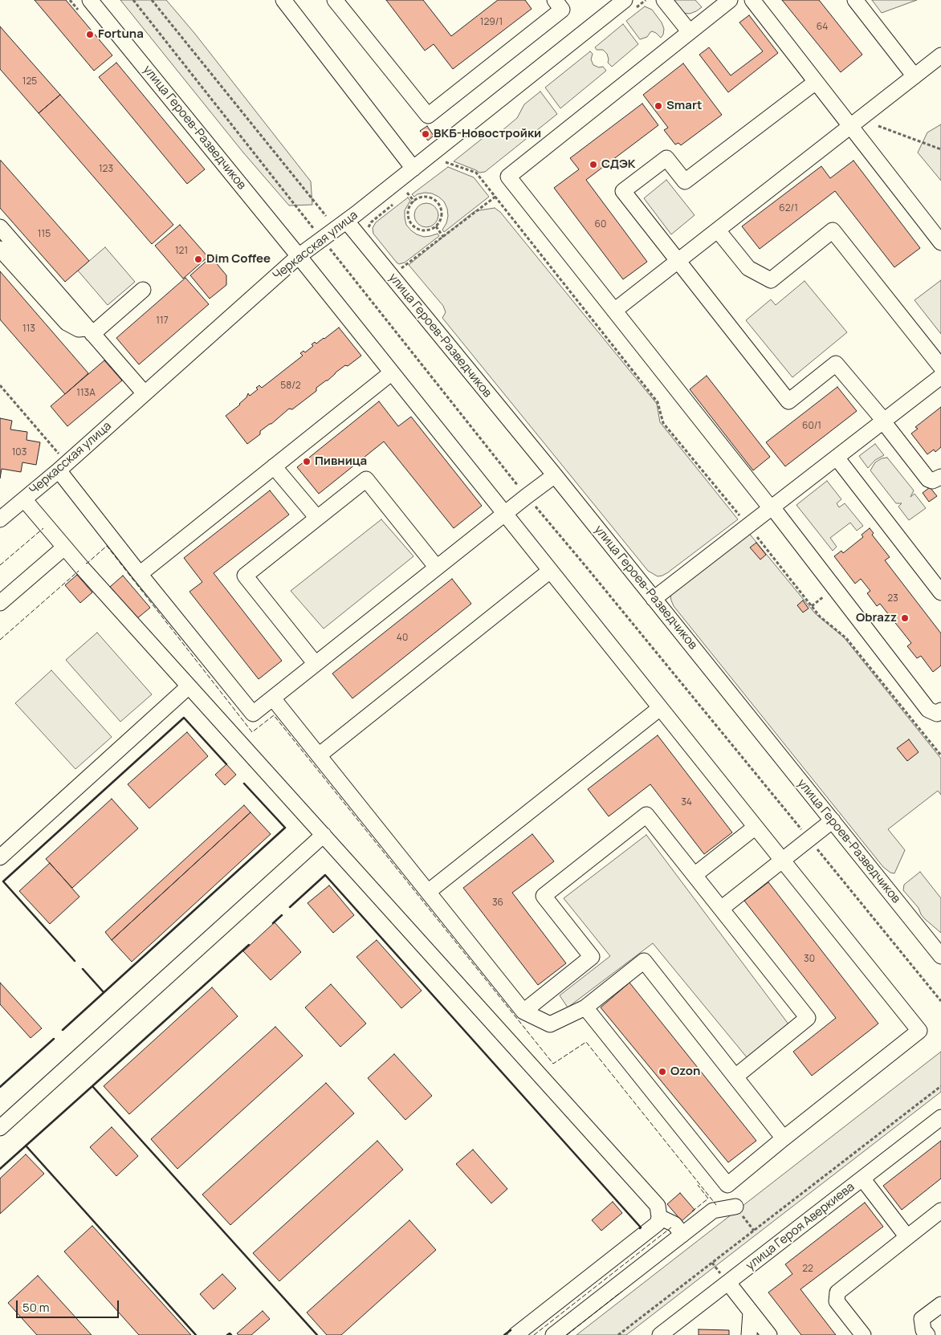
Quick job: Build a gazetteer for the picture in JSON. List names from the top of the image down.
{
  "streets": {
    "street": ["улица Героев-Разведчиков", "Черкасская улица", "улица Героя Аверкиева"]
  },
  "crossings": [
    ["улица Героев-Разведчиков", "Черкасская улица"]
  ],
  "places": [
    "Fortuna",
    "Smart",
    "ВКБ-Новостройки",
    "СДЭК",
    "Dim Coffee",
    "Пивница",
    "Obrazz",
    "Ozon"
  ],
  "house_numbers": [
    "129/1",
    "64",
    "125",
    "123",
    "62/1",
    "60",
    "115",
    "121",
    "117",
    "113",
    "58/2",
    "113А",
    "60/1",
    "103",
    "23",
    "40",
    "34",
    "36",
    "30",
    "22"
  ],
  "scale_bar": "50 m"
}
